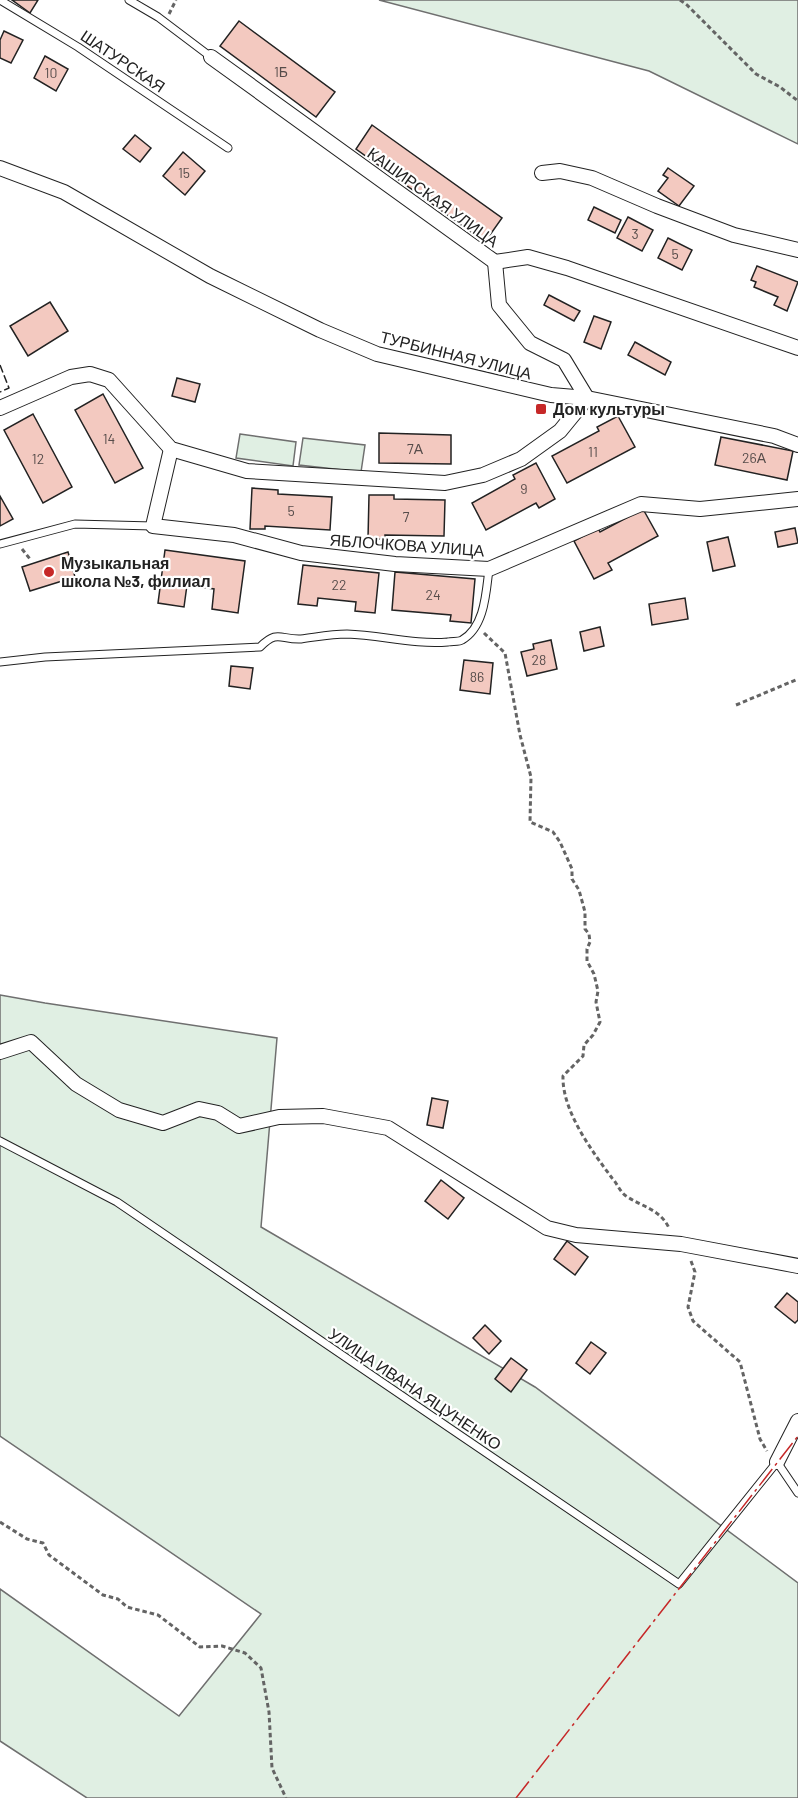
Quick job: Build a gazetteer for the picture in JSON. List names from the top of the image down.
{
  "streets": {
    "street": ["КАШИРСКАЯ УЛИЦА", "ТУРБИННАЯ УЛИЦА", "ЯБЛОЧКОВА УЛИЦА"],
    "lane": ["ШАТУРСКАЯ", "УЛИЦА ИВАНА ЯЦУНЕНКО"]
  },
  "places": {
    "transit": ["Дом культуры"],
    "other": ["Музыкальная школа №3, филиал"]
  },
  "house_numbers": [
    "1Б",
    "10",
    "15",
    "3",
    "5",
    "14",
    "7А",
    "11",
    "26А",
    "12",
    "9",
    "5",
    "7",
    "22",
    "24",
    "28",
    "86"
  ]
}
